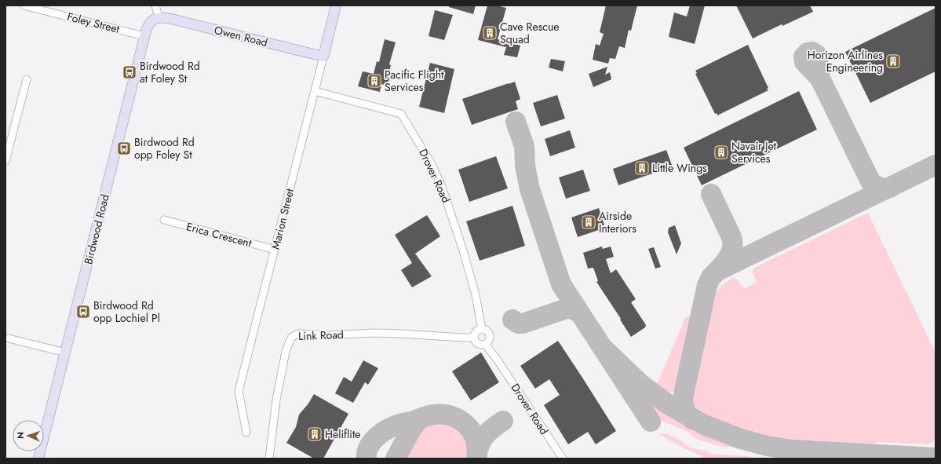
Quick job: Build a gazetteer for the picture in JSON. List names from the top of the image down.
{
  "streets": {
    "main road": ["Owen Road", "Marion Street", "Birdwood Road"],
    "street": [
      "Foley Street",
      "Drover Road",
      "Erica Crescent",
      "Link Road"
    ]
  },
  "crossings": [
    ["Foley Street", "Birdwood Road"],
    ["Owen Road", "Marion Street"],
    ["Owen Road", "Birdwood Road"],
    ["Drover Road", "Marion Street"],
    ["Drover Road", "Link Road"],
    ["Marion Street", "Erica Crescent"]
  ],
  "places": {
    "building": [
      "Cave Rescue Squad",
      "Horizon Airlines Engineering",
      "Pacific Flight Services",
      "Navair Jet Services",
      "Little Wings",
      "Airside Interiors",
      "Heliflite"
    ],
    "bus stop": ["Birdwood Rd at Foley St", "Birdwood Rd opp Foley St", "Birdwood Rd opp Lochiel Pl"]
  },
  "north": "left"
}
